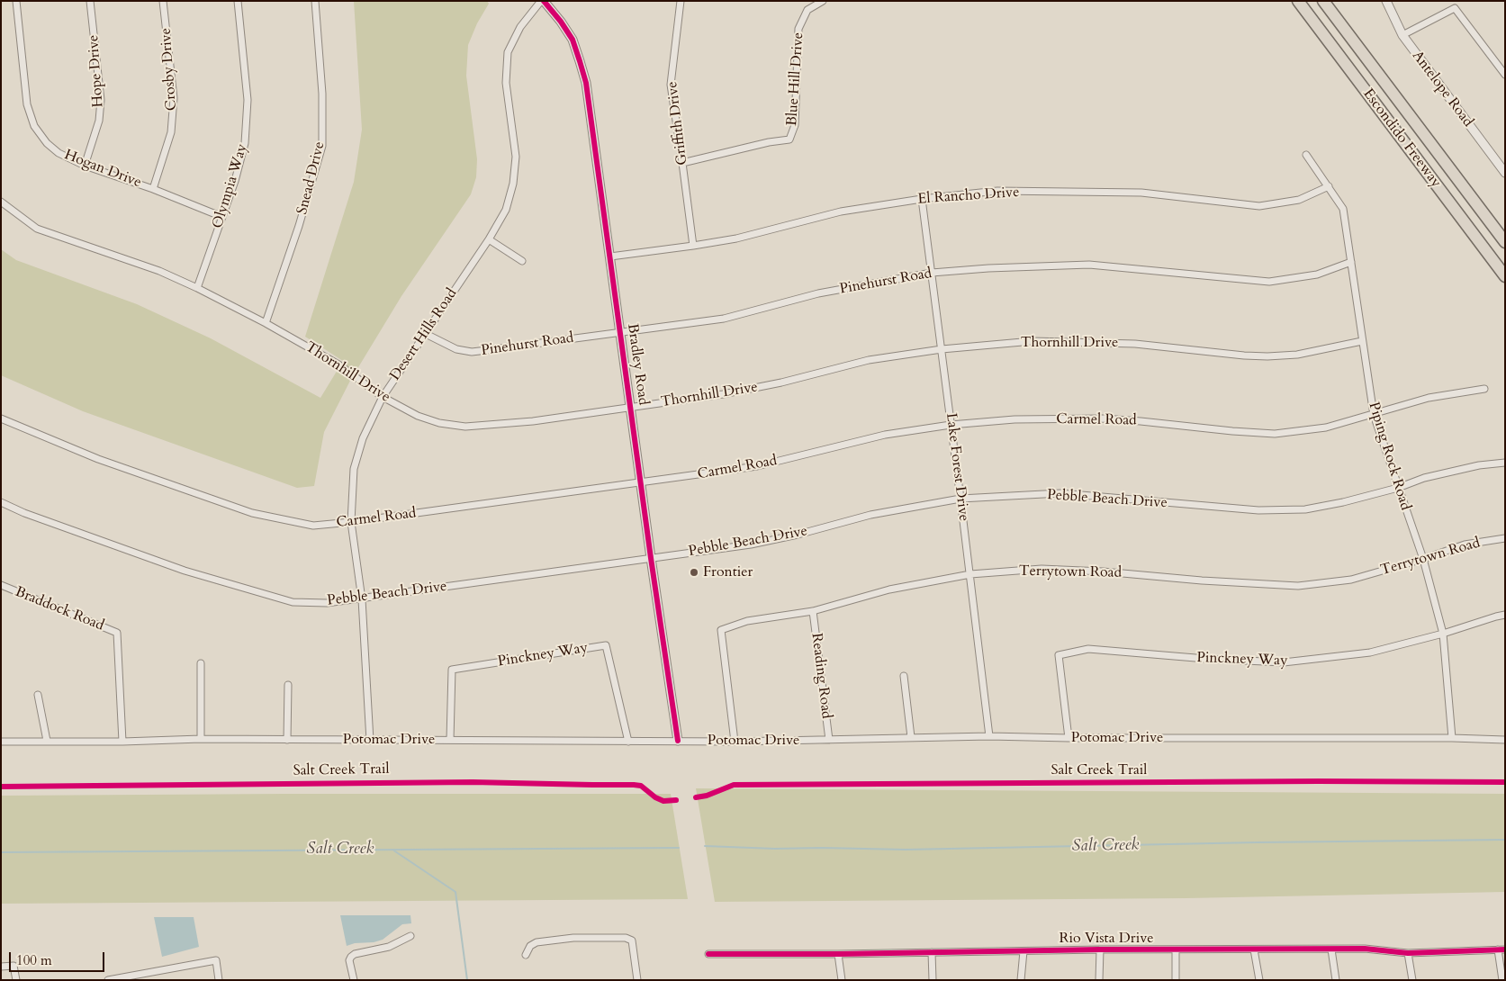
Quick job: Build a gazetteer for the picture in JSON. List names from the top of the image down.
{
  "streets": {
    "highway": ["Escondido Freeway"],
    "street": [
      "Crosby Drive",
      "Hope Drive",
      "Blue Hill Drive",
      "Antelope Road",
      "Griffith Drive",
      "Hogan Drive",
      "Snead Drive",
      "Olympia Way",
      "El Rancho Drive",
      "Pinehurst Road",
      "Desert Hills Road",
      "Thornhill Drive",
      "Bradley Road",
      "Carmel Road",
      "Piping Rock Road",
      "Lake Forest Drive",
      "Pebble Beach Drive",
      "Terrytown Road",
      "Braddock Road",
      "Pinckney Way",
      "Reading Road",
      "Potomac Drive",
      "Rio Vista Drive"
    ],
    "cycle path": ["Salt Creek Trail"]
  },
  "crossings": [
    ["Crosby Drive", "Hogan Drive"],
    ["Hope Drive", "Hogan Drive"],
    ["Blue Hill Drive", "Griffith Drive"],
    ["Griffith Drive", "El Rancho Drive"],
    ["Hogan Drive", "Olympia Way"],
    ["Snead Drive", "Thornhill Drive"],
    ["Olympia Way", "Thornhill Drive"],
    ["El Rancho Drive", "Bradley Road"],
    ["El Rancho Drive", "Piping Rock Road"],
    ["El Rancho Drive", "Lake Forest Drive"],
    ["Pinehurst Road", "Desert Hills Road"],
    ["Pinehurst Road", "Bradley Road"],
    ["Pinehurst Road", "Piping Rock Road"],
    ["Pinehurst Road", "Lake Forest Drive"],
    ["Desert Hills Road", "Thornhill Drive"],
    ["Desert Hills Road", "Bradley Road"],
    ["Desert Hills Road", "Carmel Road"],
    ["Desert Hills Road", "Pebble Beach Drive"],
    ["Desert Hills Road", "Potomac Drive"],
    ["Thornhill Drive", "Bradley Road"],
    ["Thornhill Drive", "Piping Rock Road"],
    ["Thornhill Drive", "Lake Forest Drive"],
    ["Bradley Road", "Carmel Road"],
    ["Bradley Road", "Pebble Beach Drive"],
    ["Bradley Road", "Potomac Drive"],
    ["Carmel Road", "Piping Rock Road"],
    ["Carmel Road", "Lake Forest Drive"],
    ["Piping Rock Road", "Pebble Beach Drive"],
    ["Piping Rock Road", "Terrytown Road"],
    ["Piping Rock Road", "Pinckney Way"],
    ["Piping Rock Road", "Potomac Drive"],
    ["Lake Forest Drive", "Pebble Beach Drive"],
    ["Lake Forest Drive", "Terrytown Road"],
    ["Lake Forest Drive", "Potomac Drive"],
    ["Terrytown Road", "Reading Road"],
    ["Terrytown Road", "Potomac Drive"],
    ["Braddock Road", "Potomac Drive"],
    ["Pinckney Way", "Potomac Drive"],
    ["Reading Road", "Potomac Drive"]
  ],
  "water": ["Salt Creek"],
  "places": ["Frontier"],
  "scale_bar": "100 m"
}
